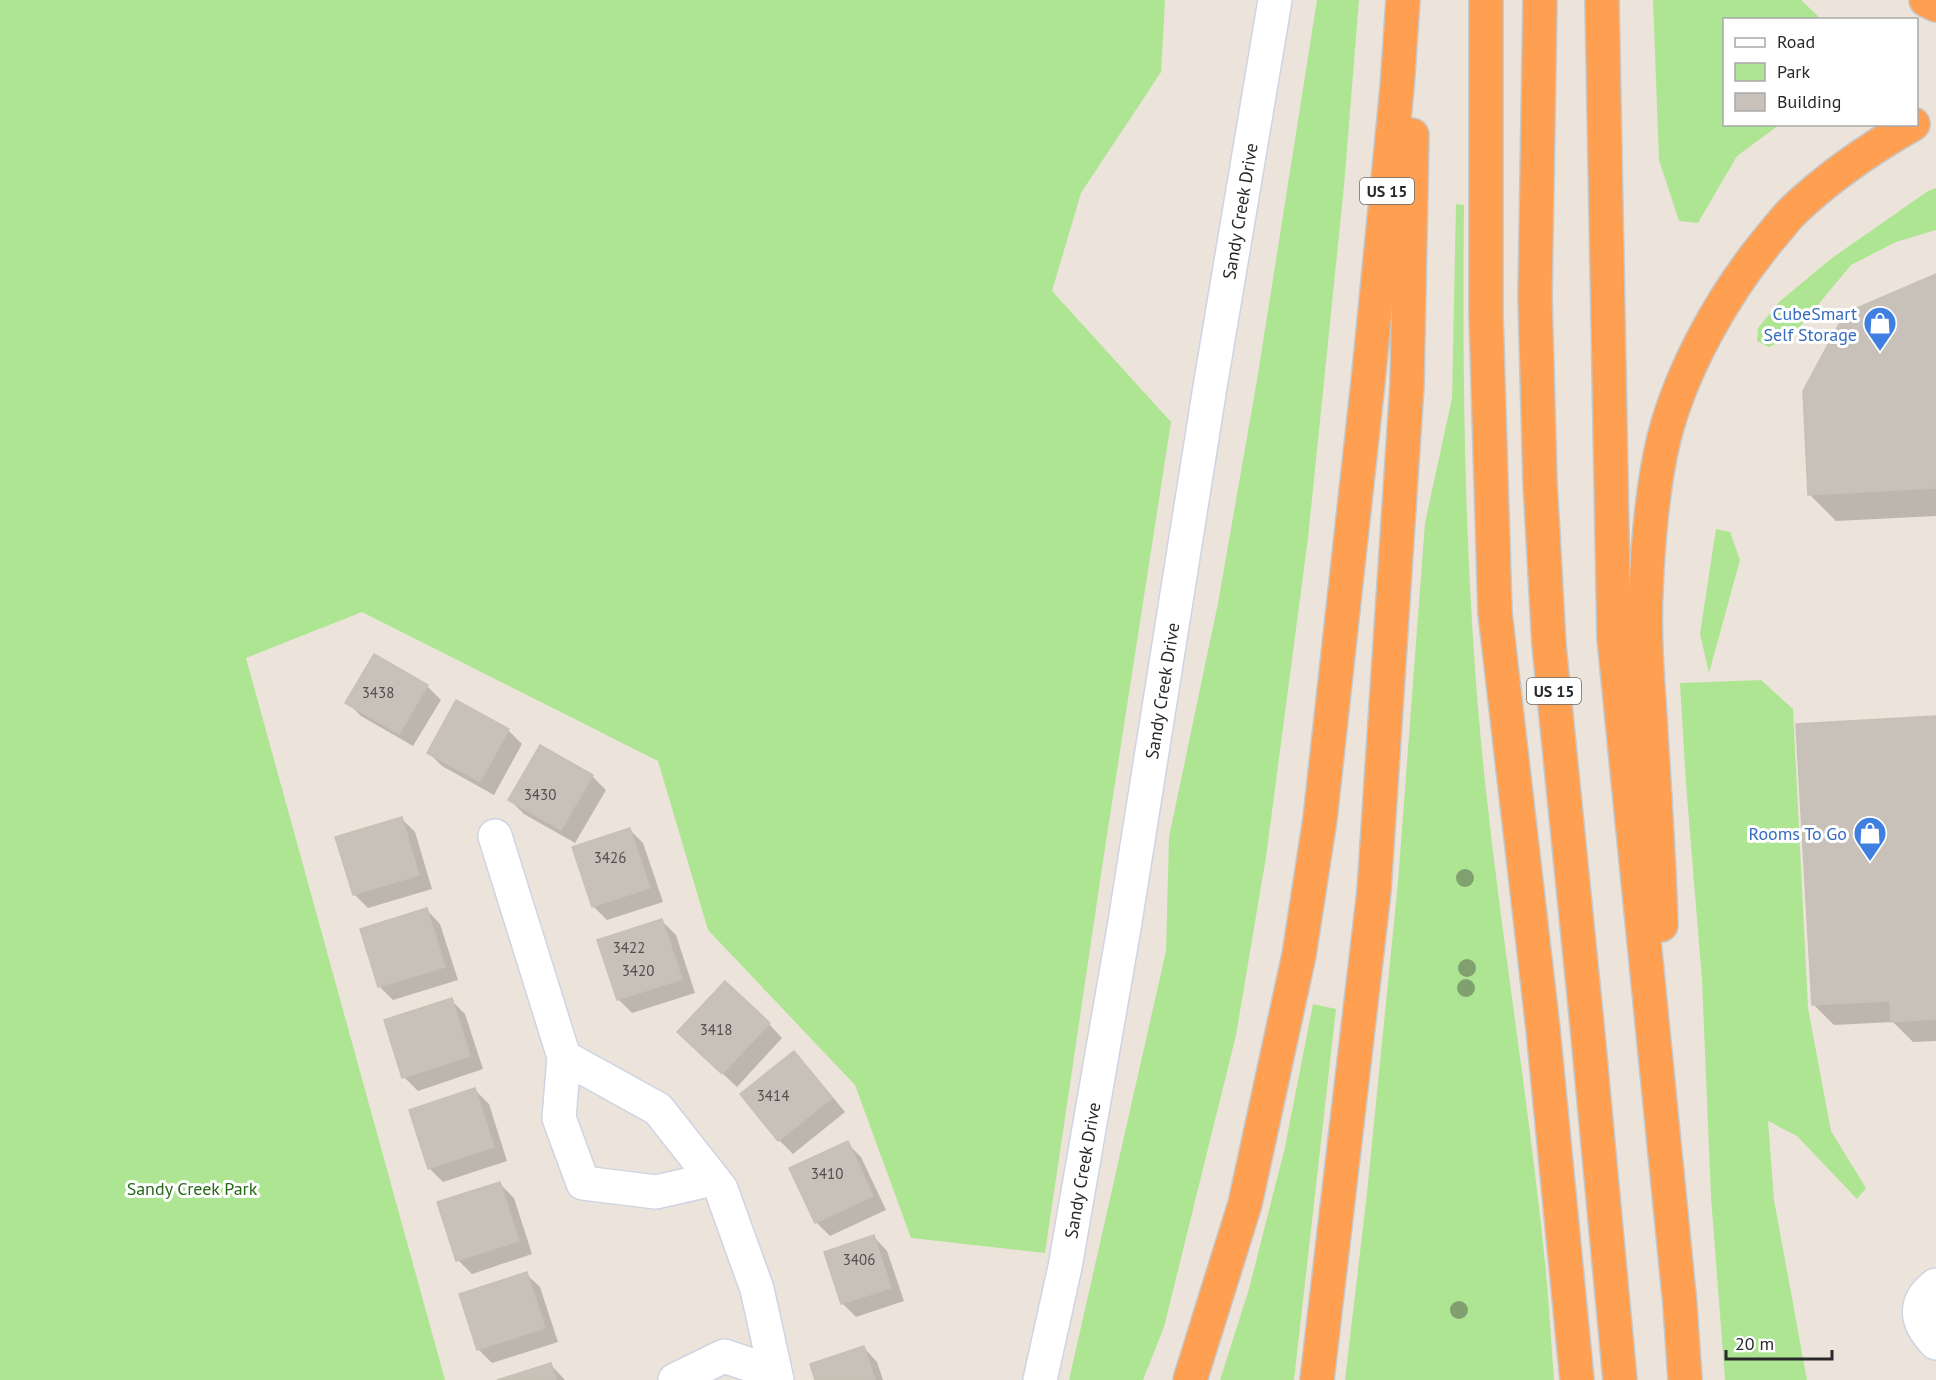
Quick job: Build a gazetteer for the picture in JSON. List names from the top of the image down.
{
  "streets": {
    "highway": ["US 15"],
    "street": ["Sandy Creek Drive"]
  },
  "parks": ["Sandy Creek Park"],
  "places": {
    "shop": ["CubeSmart Self Storage", "Rooms To Go"]
  },
  "house_numbers": [
    "3438",
    "3430",
    "3426",
    "3422",
    "3420",
    "3418",
    "3414",
    "3410",
    "3406"
  ],
  "legend": ["Road", "Park", "Building"],
  "scale_bar": "20 m"
}
